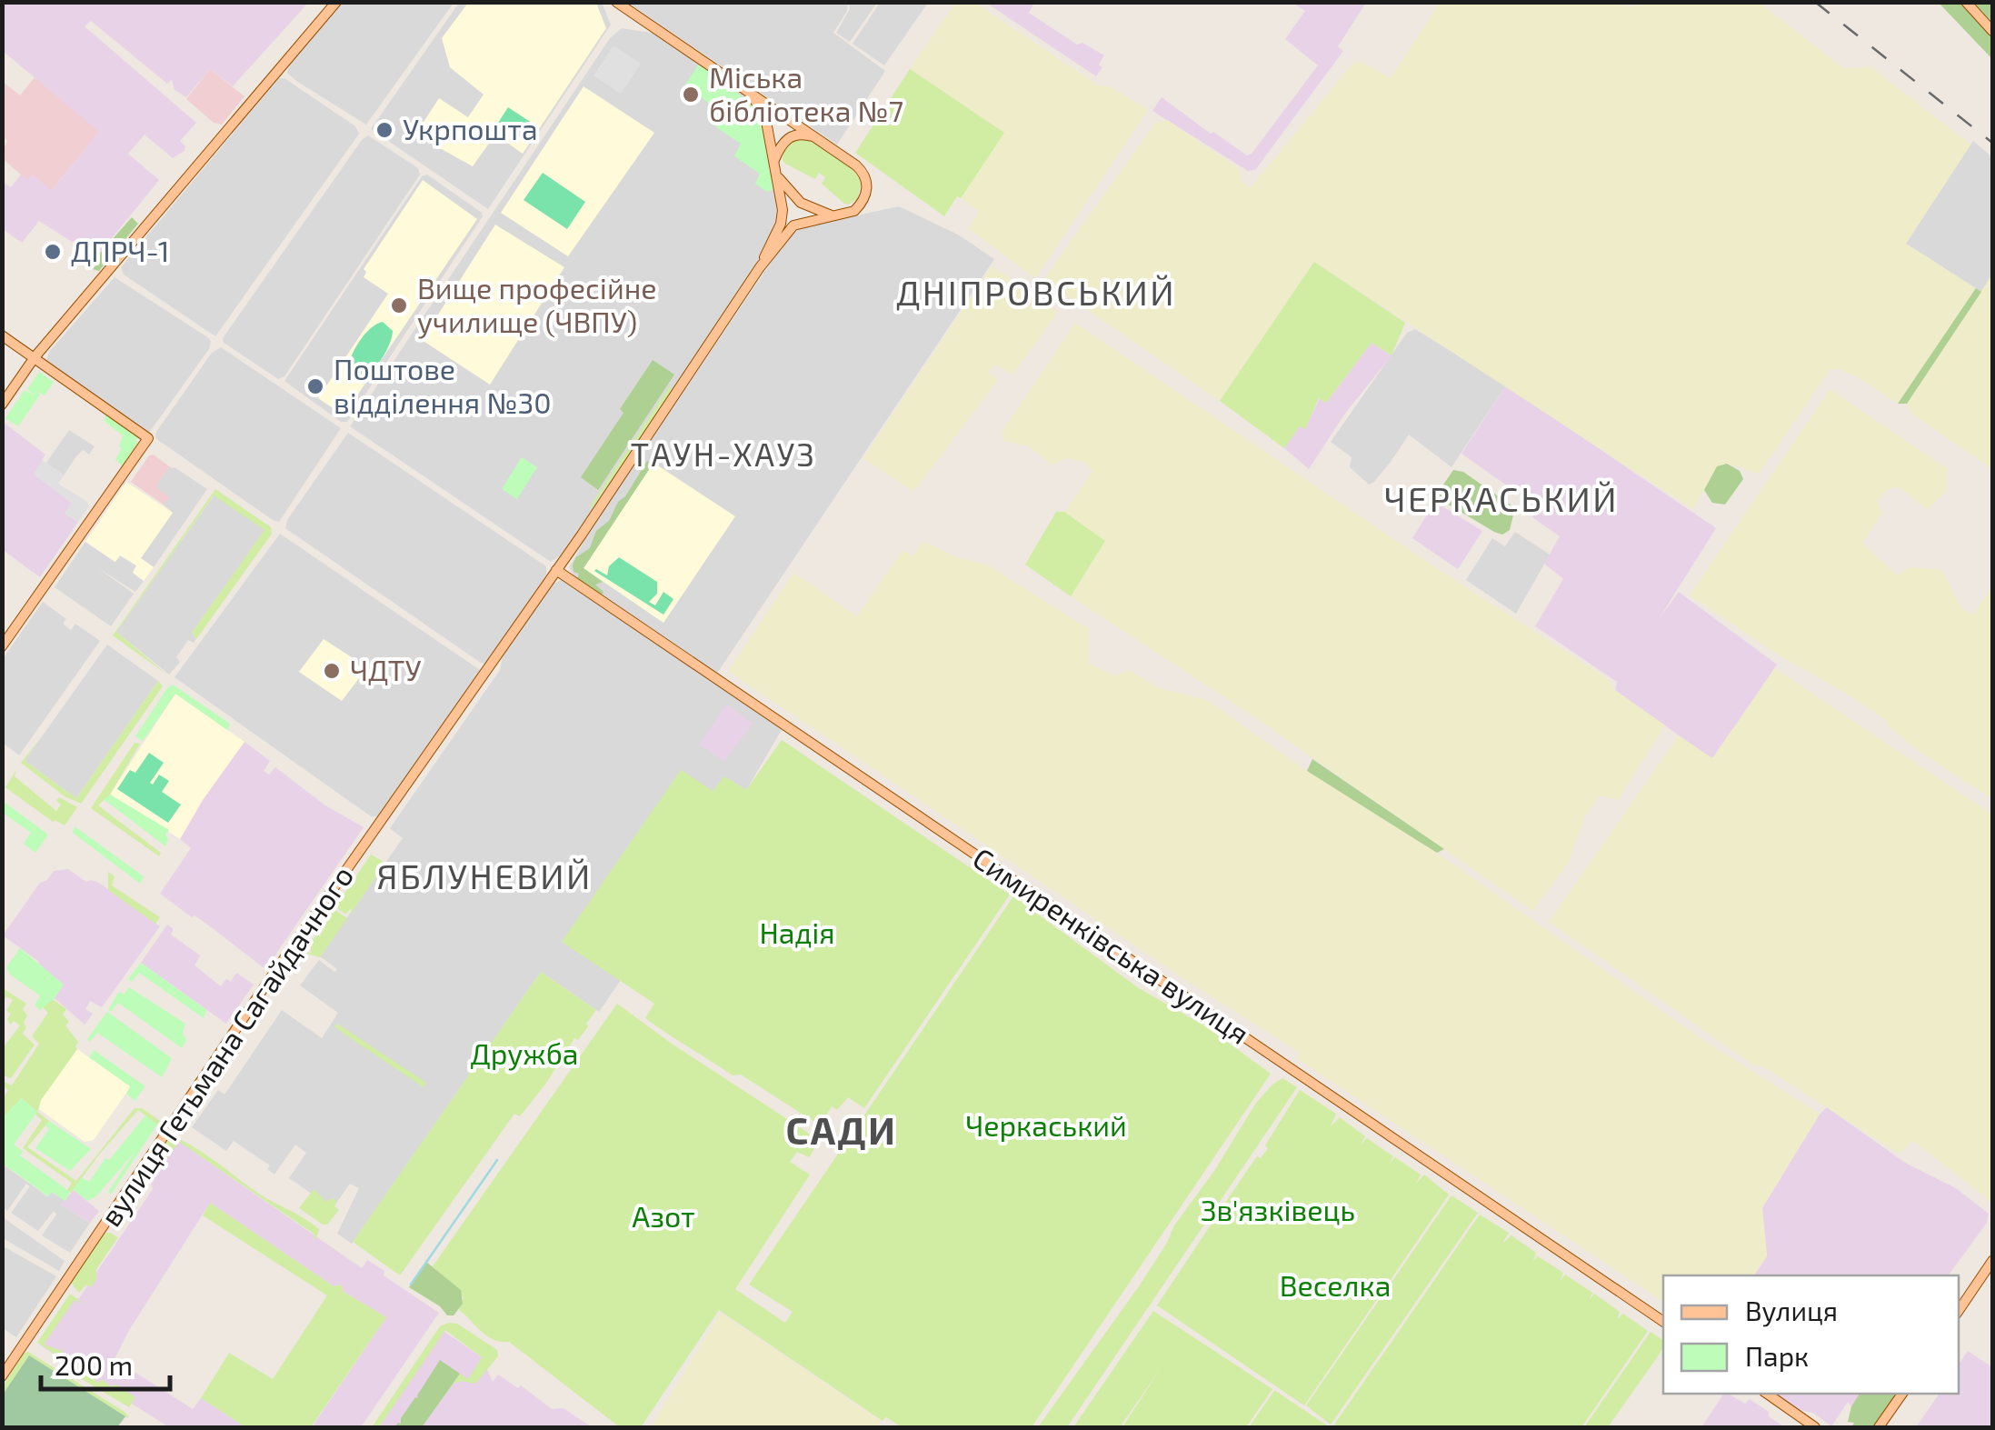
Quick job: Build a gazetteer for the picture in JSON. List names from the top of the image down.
{
  "streets": {
    "main road": ["Симиренківська вулиця", "вулиця Гетьмана Сагайдачного"]
  },
  "crossings": [
    ["Симиренківська вулиця", "вулиця Гетьмана Сагайдачного"]
  ],
  "districts": [
    "ДНІПРОВСЬКИЙ",
    "ТАУН-ХАУЗ",
    "ЧЕРКАСЬКИЙ",
    "ЯБЛУНЕВИЙ",
    "САДИ"
  ],
  "parks": [
    "Надія",
    "Дружба",
    "Черкаський",
    "Зв'язківець",
    "Азот",
    "Веселка"
  ],
  "places": [
    "Міська бібліотека №7",
    "Укрпошта",
    "ДПРЧ-1",
    "Вище професійне училище (ЧВПУ)",
    "Поштове відділення №30",
    "ЧДТУ"
  ],
  "legend": ["Вулиця", "Парк"],
  "scale_bar": "200 m"
}
